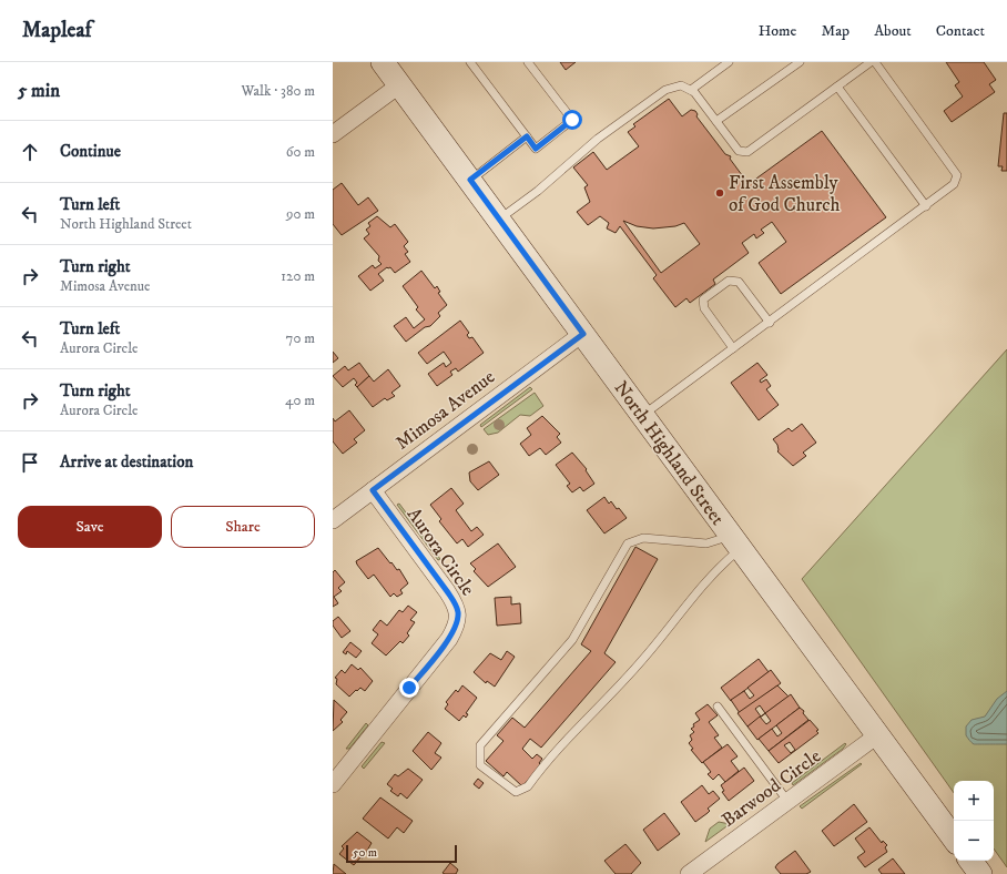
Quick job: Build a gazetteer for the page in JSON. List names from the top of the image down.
{
  "streets": {
    "main road": ["North Highland Street"],
    "street": ["Mimosa Avenue", "Aurora Circle", "Barwood Circle"]
  },
  "crossings": [
    ["Mimosa Avenue", "North Highland Street"],
    ["Mimosa Avenue", "Aurora Circle"],
    ["North Highland Street", "Barwood Circle"]
  ],
  "places": ["First Assembly of God Church"],
  "scale_bar": "50 m",
  "page": {
    "header": "Mapleaf",
    "nav": [
      "Home",
      "Map",
      "About",
      "Contact"
    ],
    "heading": ["5 min", "Walk · 380 m"],
    "list": [
      ["Continue", "60 m"],
      ["Turn left", "North Highland Street", "90 m"],
      ["Turn right", "Mimosa Avenue", "120 m"],
      ["Turn left", "Aurora Circle", "70 m"],
      ["Turn right", "Aurora Circle", "40 m"],
      "Arrive at destination"
    ],
    "buttons": ["Save", "Share"],
    "map_buttons": ["+", "−"],
    "scale": "50 m"
  }
}
